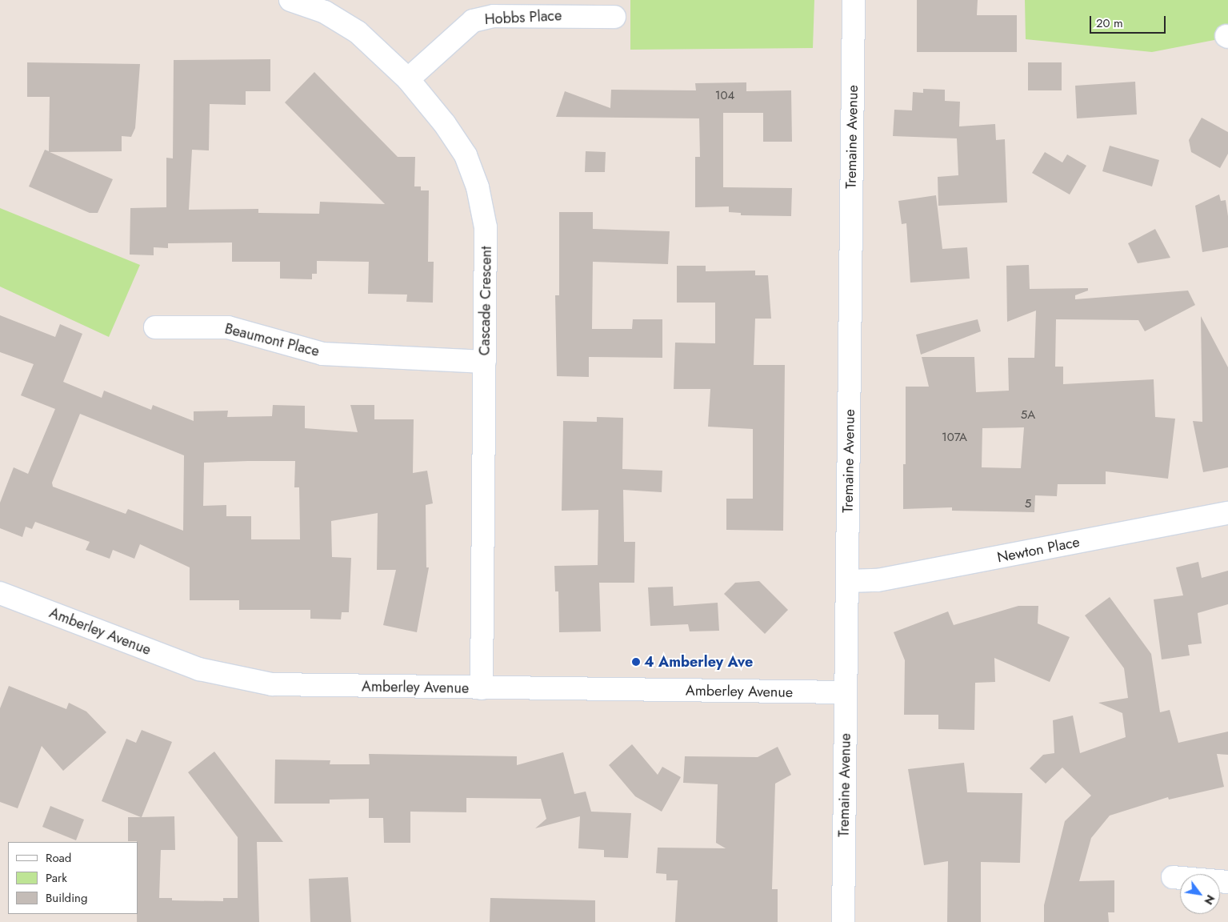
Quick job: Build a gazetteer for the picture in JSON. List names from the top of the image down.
{
  "streets": {
    "street": [
      "Hobbs Place",
      "Tremaine Avenue",
      "Cascade Crescent",
      "Beaumont Place",
      "Newton Place",
      "Amberley Avenue"
    ]
  },
  "crossings": [
    ["Hobbs Place", "Cascade Crescent"],
    ["Tremaine Avenue", "Newton Place"],
    ["Tremaine Avenue", "Amberley Avenue"],
    ["Cascade Crescent", "Beaumont Place"],
    ["Cascade Crescent", "Amberley Avenue"]
  ],
  "places": ["4 Amberley Ave"],
  "house_numbers": [
    "104",
    "5A",
    "107A",
    "5"
  ],
  "legend": ["Road", "Park", "Building"],
  "scale_bar": "20 m",
  "north": "bottom right"
}
